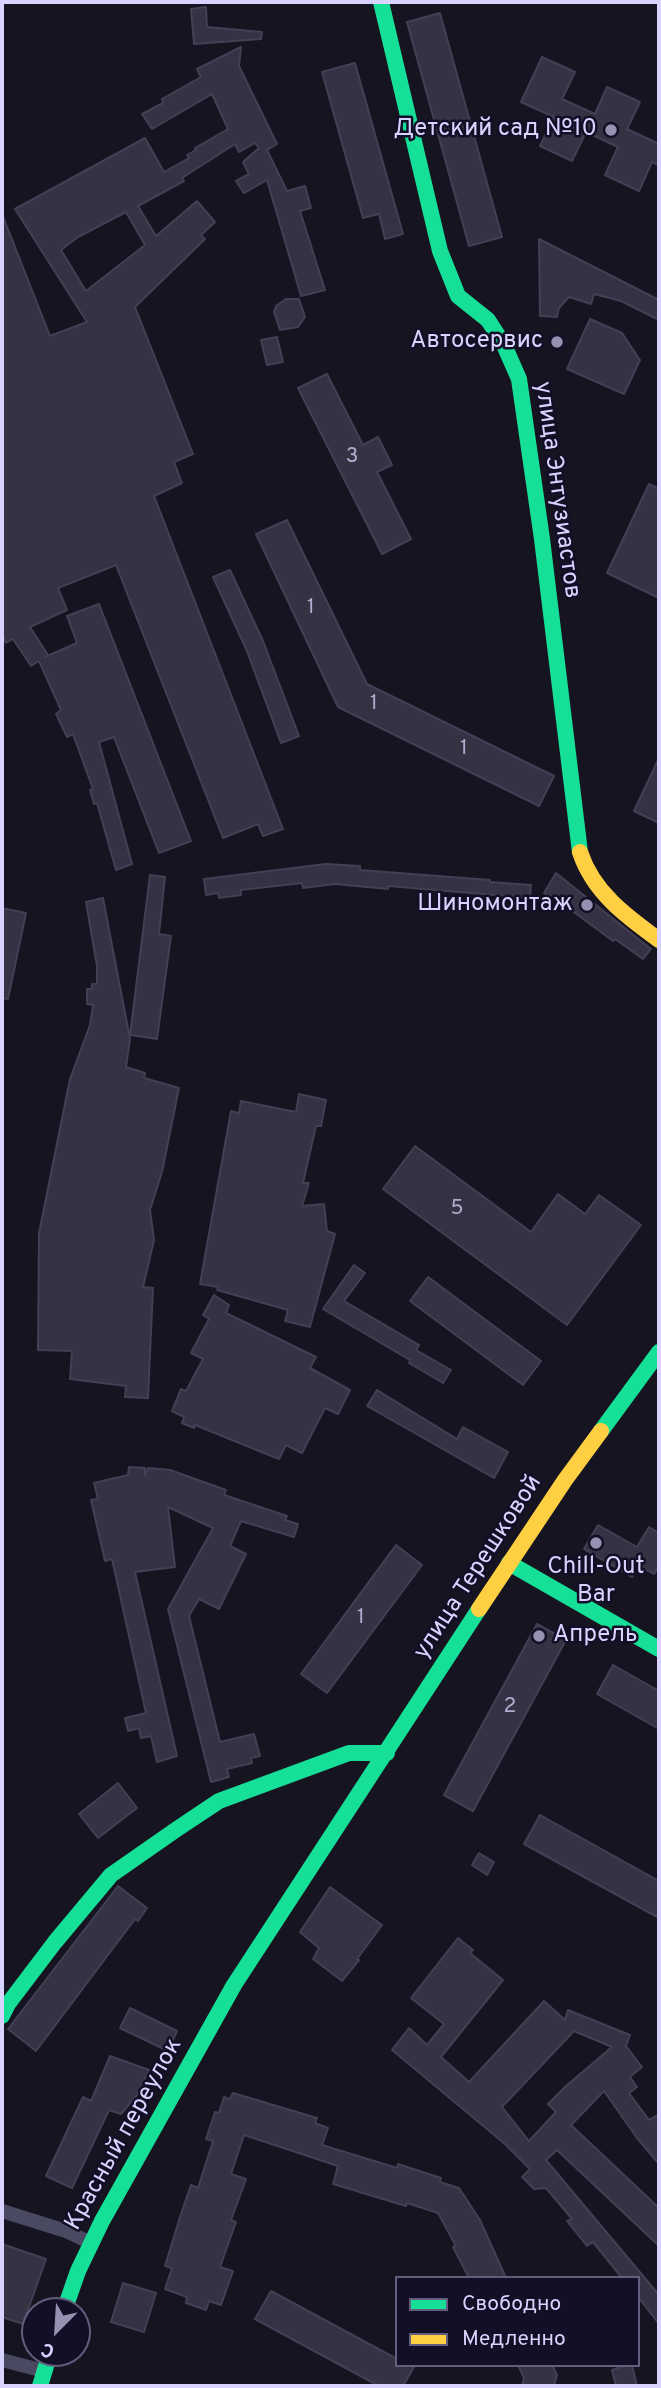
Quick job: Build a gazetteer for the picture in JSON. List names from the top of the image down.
{
  "streets": {
    "street": ["улица Энтузиастов", "улица Терешковой", "Красный переулок"]
  },
  "crossings": [
    ["улица Терешковой", "Красный переулок"]
  ],
  "places": [
    "Детский сад №10",
    "Автосервис",
    "Шиномонтаж",
    "Chill-Out Bar",
    "Апрель"
  ],
  "house_numbers": [
    "3",
    "1",
    "1",
    "1",
    "5",
    "1",
    "2"
  ],
  "legend": ["Свободно", "Медленно"],
  "north": "bottom left"
}
